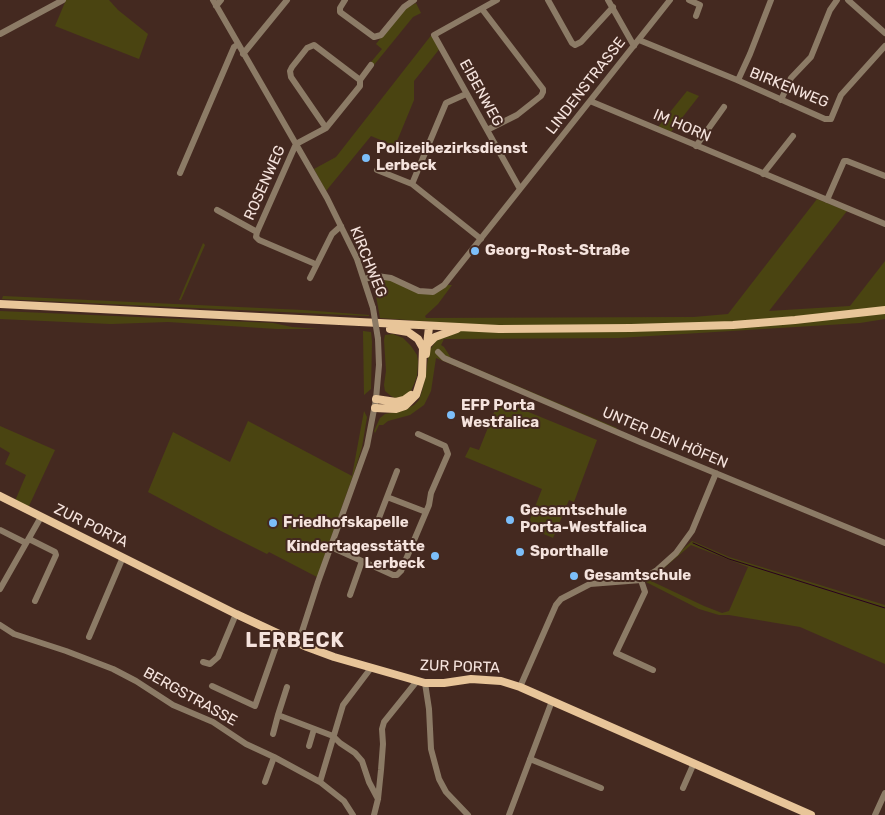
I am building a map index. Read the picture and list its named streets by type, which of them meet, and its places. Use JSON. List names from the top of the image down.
{
  "streets": {
    "main road": ["ZUR PORTA"],
    "street": [
      "LINDENSTRASSE",
      "BIRKENWEG",
      "EIBENWEG",
      "IM HORN",
      "ROSENWEG",
      "KIRCHWEG",
      "UNTER DEN HÖFEN",
      "BERGSTRASSE"
    ]
  },
  "crossings": [
    ["LINDENSTRASSE", "BIRKENWEG"],
    ["LINDENSTRASSE", "EIBENWEG"],
    ["LINDENSTRASSE", "IM HORN"],
    ["LINDENSTRASSE", "KIRCHWEG"],
    ["ROSENWEG", "KIRCHWEG"],
    ["KIRCHWEG", "ZUR PORTA"]
  ],
  "districts": ["LERBECK"],
  "places": [
    "Polizeibezirksdienst Lerbeck",
    "Georg-Rost-Straße",
    "EFP Porta Westfalica",
    "Gesamtschule Porta-Westfalica",
    "Friedhofskapelle",
    "Sporthalle",
    "Kindertagesstätte Lerbeck",
    "Gesamtschule"
  ]
}
